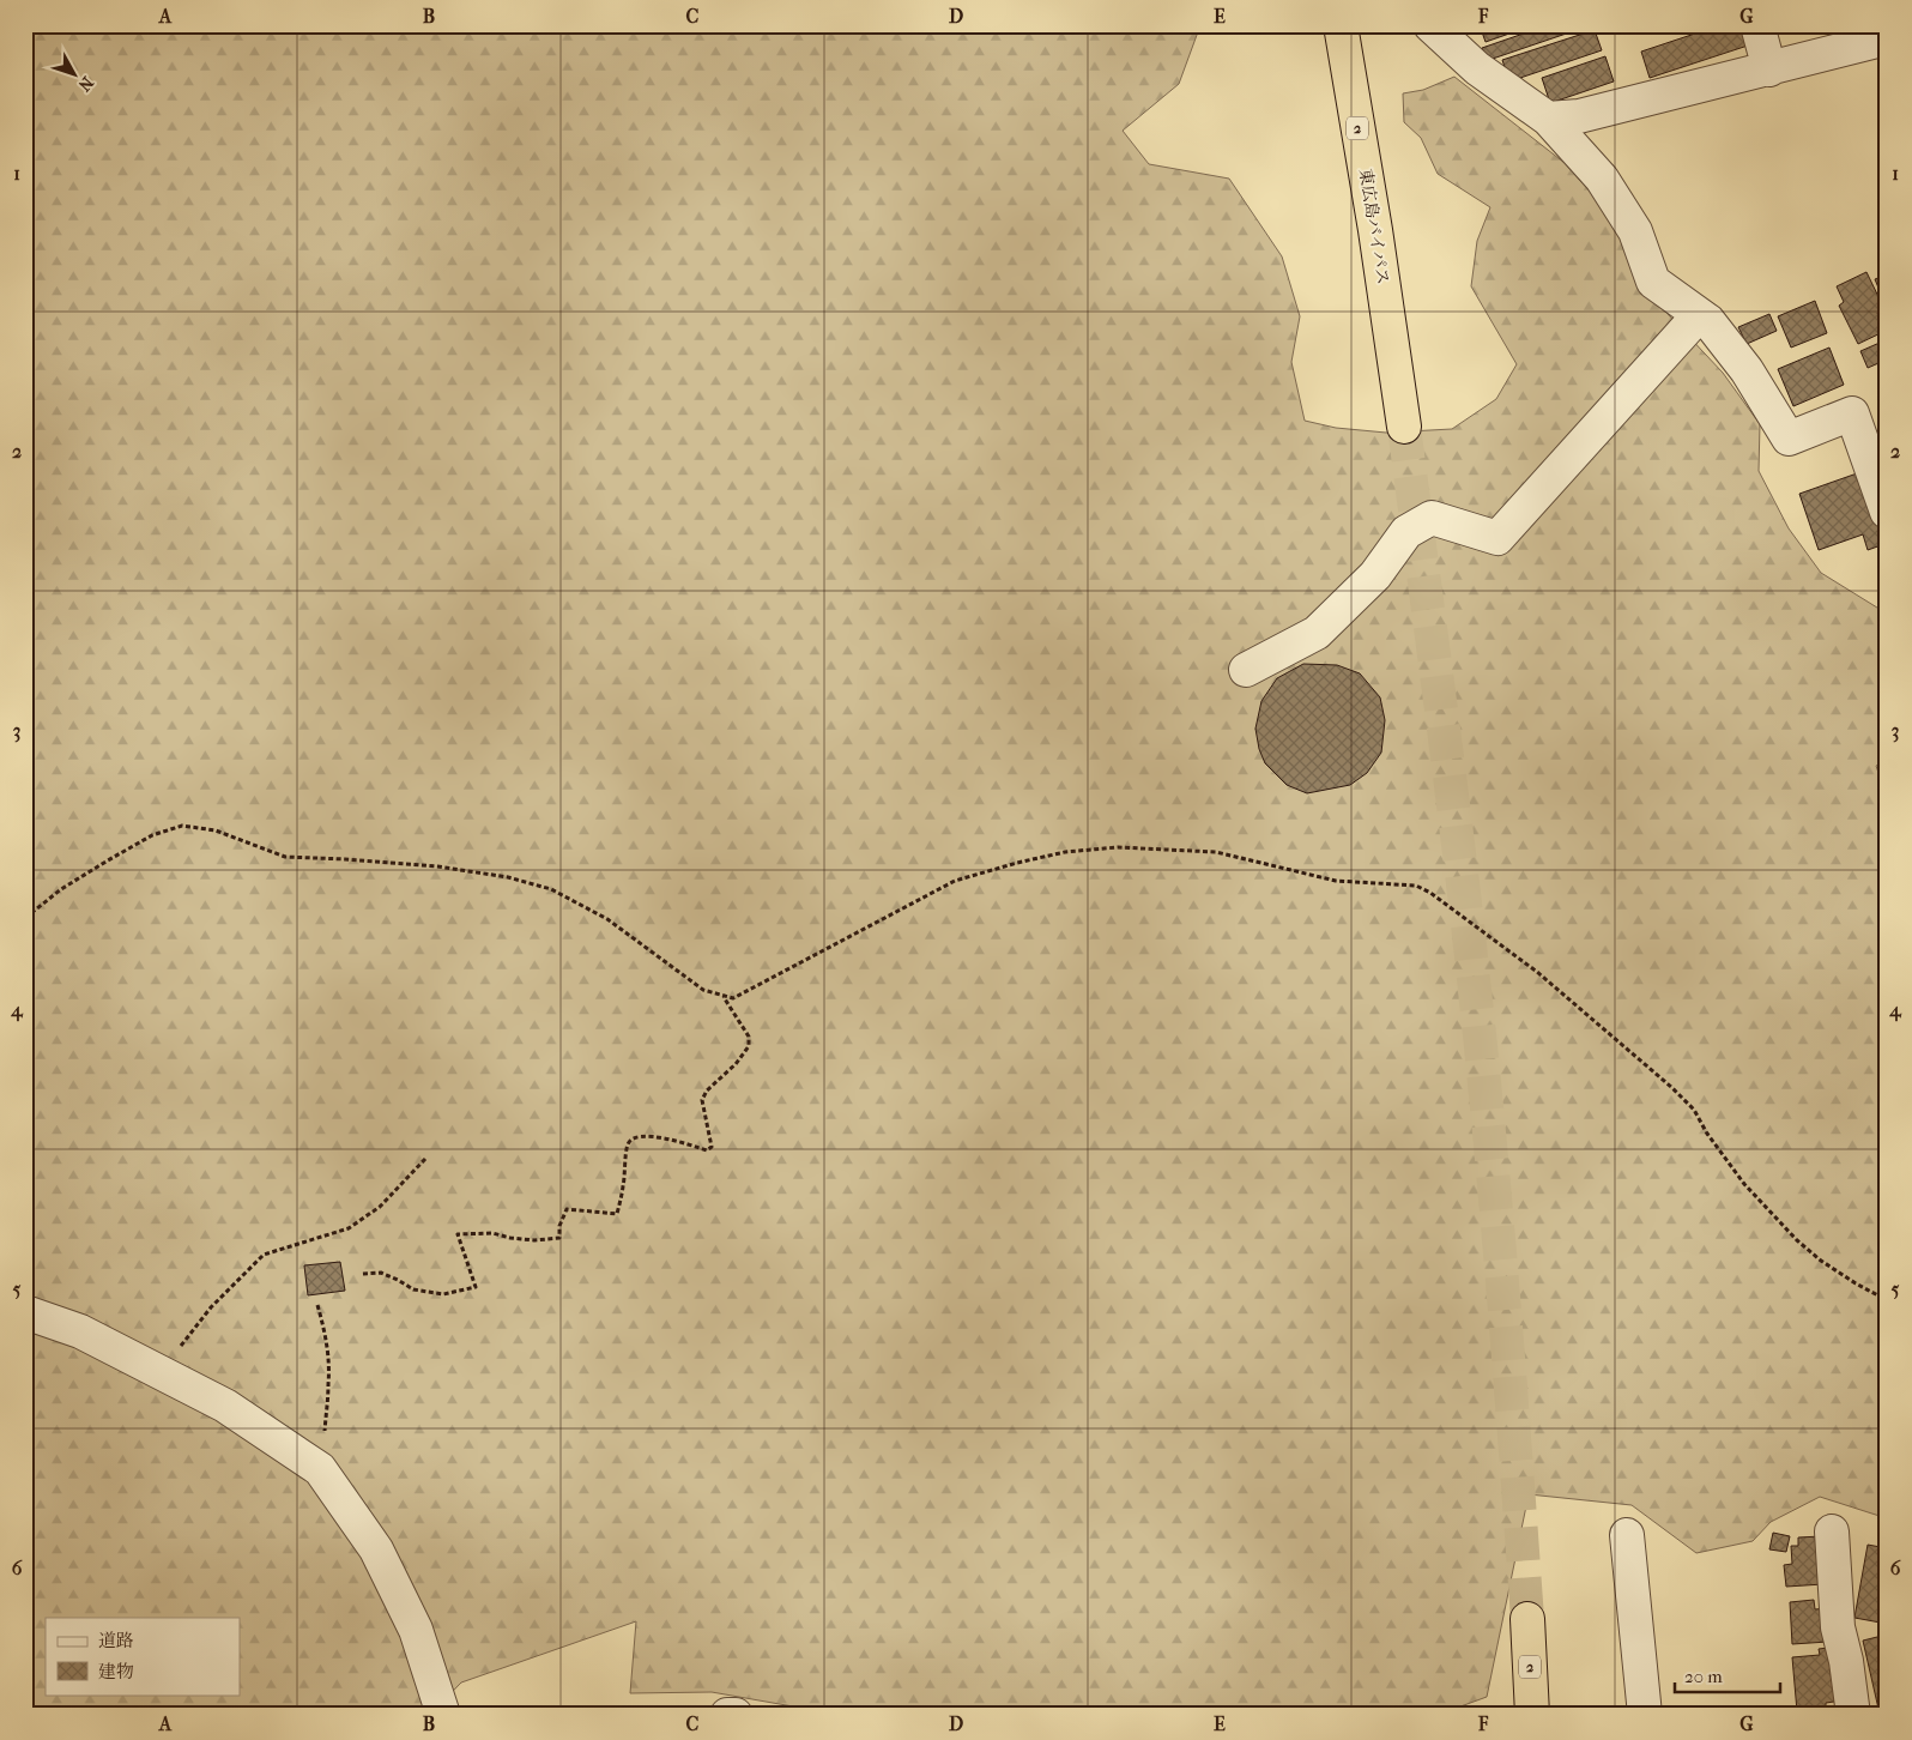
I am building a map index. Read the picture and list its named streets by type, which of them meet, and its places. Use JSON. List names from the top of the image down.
{
  "streets": {
    "highway": ["2", "東広島バイパス"]
  },
  "legend": ["道路", "建物"],
  "scale_bar": "20 m",
  "north": "bottom right",
  "grid": {
    "columns": [
      "A",
      "B",
      "C",
      "D",
      "E",
      "F",
      "G"
    ],
    "rows": [
      "1",
      "2",
      "3",
      "4",
      "5",
      "6"
    ]
  }
}
